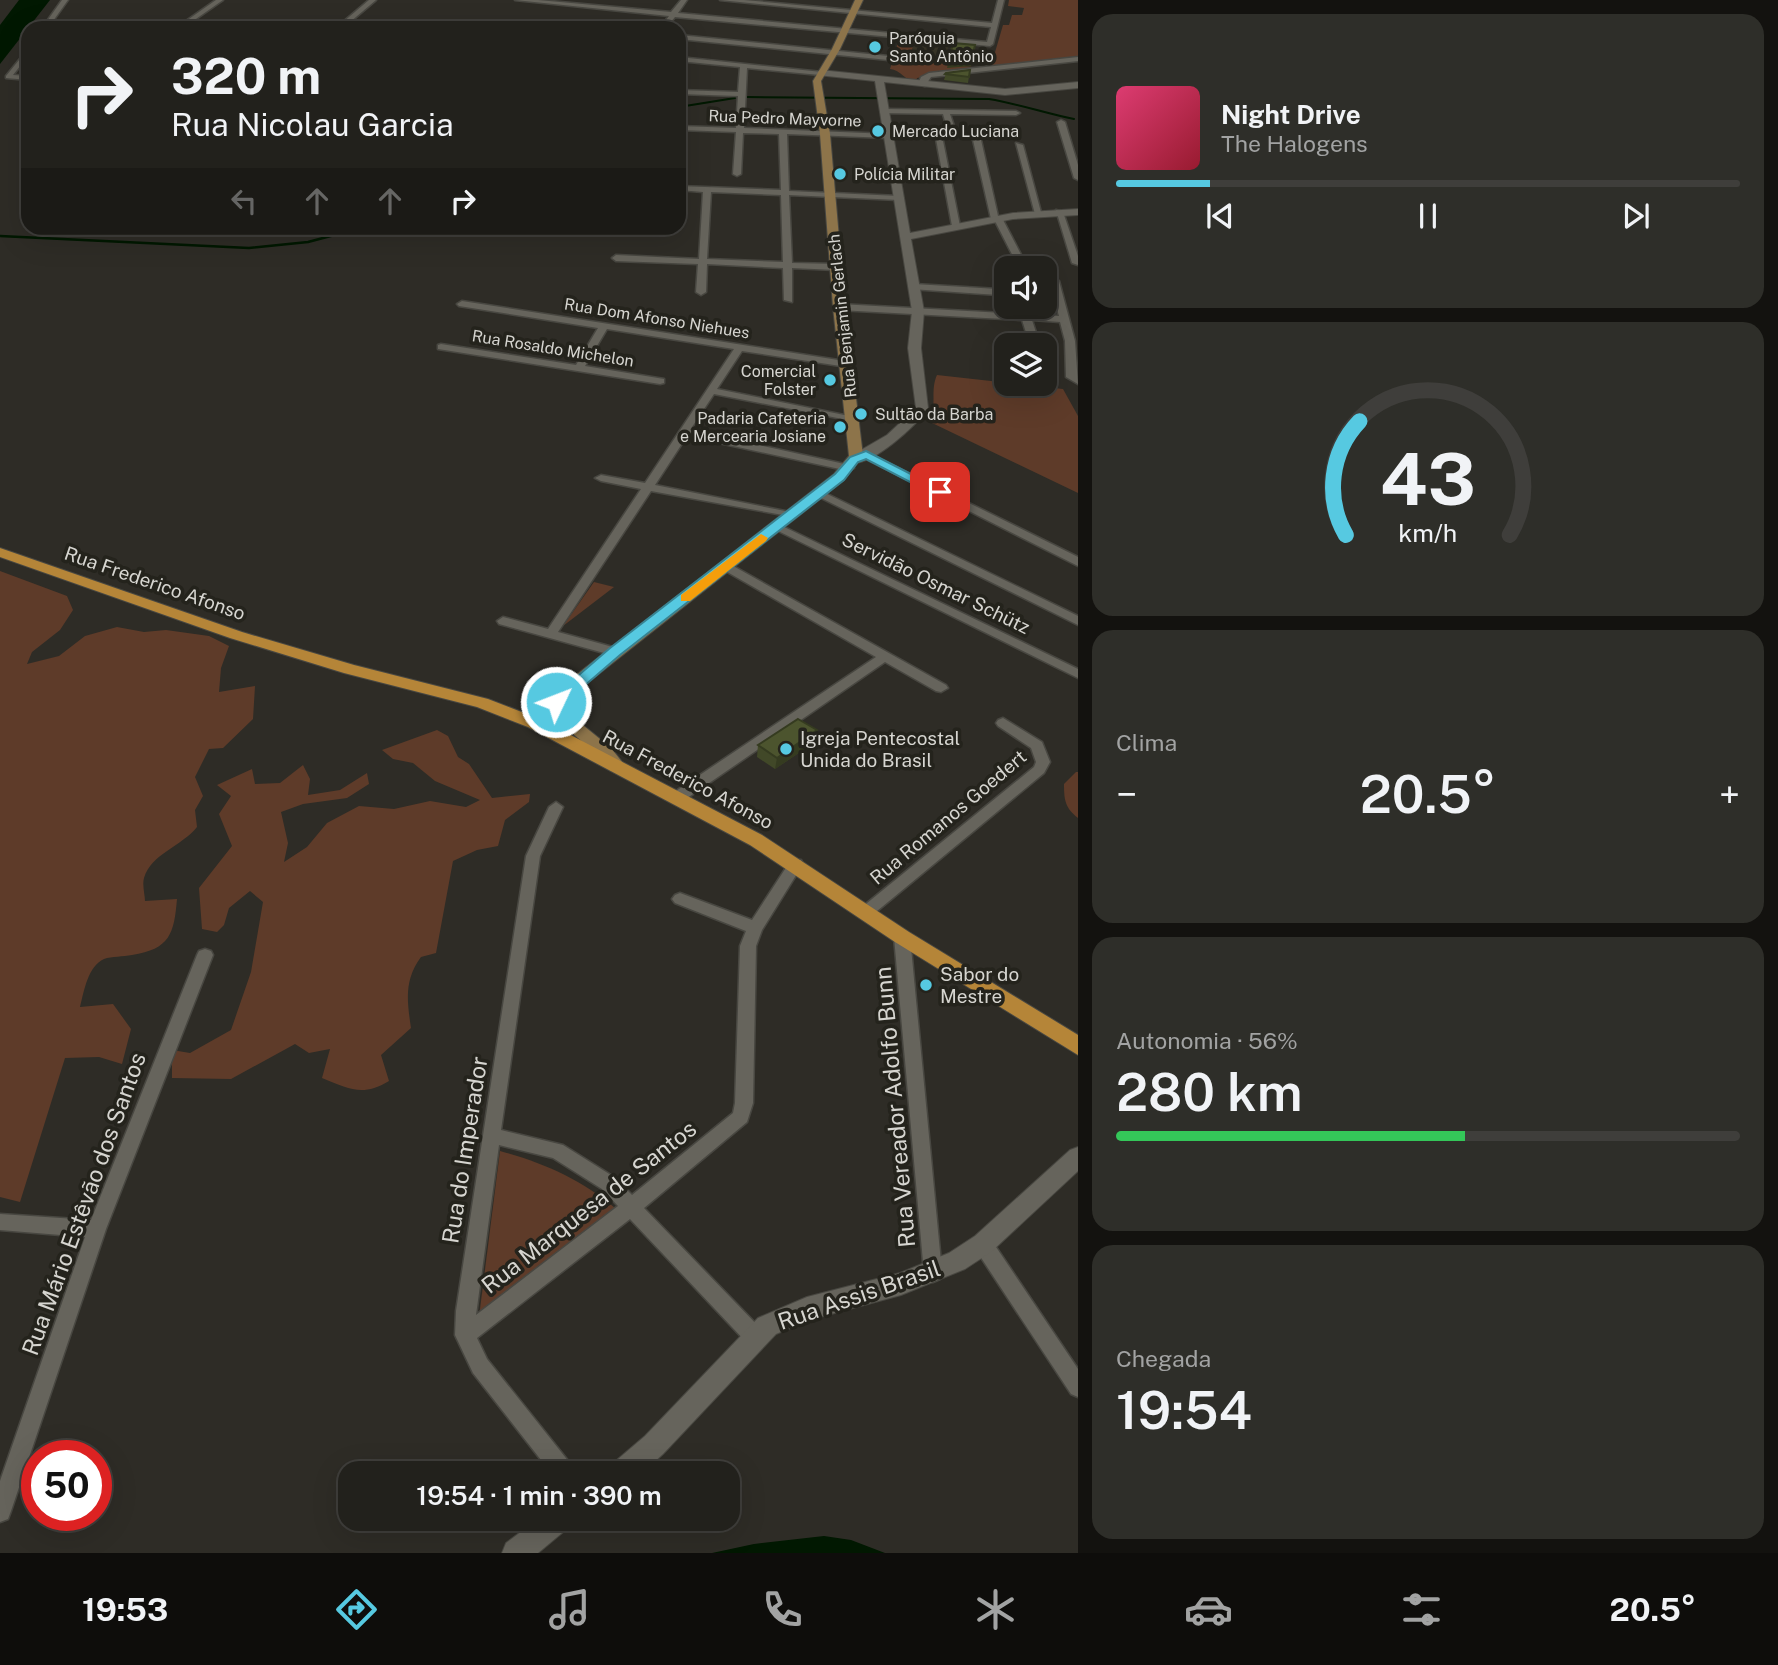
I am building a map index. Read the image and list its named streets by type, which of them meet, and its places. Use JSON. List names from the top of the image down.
{
  "streets": {
    "main road": ["Rua Benjamin Gerlach", "Rua Frederico Afonso"],
    "street": [
      "Rua Pedro Mayvorne",
      "Rua Dom Afonso Niehues",
      "Rua Rosaldo Michelon",
      "Servidão Osmar Schütz",
      "Rua Romanos Goedert",
      "Rua Vereador Adolfo Bunn",
      "Rua do Imperador",
      "Rua Mário Estêvão dos Santos",
      "Rua Marquesa de Santos",
      "Rua Assis Brasil"
    ]
  },
  "crossings": [
    ["Rua Pedro Mayvorne", "Rua Benjamin Gerlach"],
    ["Rua Benjamin Gerlach", "Rua Dom Afonso Niehues"],
    ["Rua Frederico Afonso", "Rua Romanos Goedert"],
    ["Rua Frederico Afonso", "Rua Vereador Adolfo Bunn"],
    ["Rua Vereador Adolfo Bunn", "Rua Assis Brasil"],
    ["Rua do Imperador", "Rua Marquesa de Santos"]
  ],
  "places": [
    "Paróquia Santo Antônio",
    "Mercado Luciana",
    "Polícia Militar",
    "Comercial Folster",
    "Sultão da Barba",
    "Padaria Cafeteria e Mercearia Josiane",
    "Igreja Pentecostal Unida do Brasil",
    "Sabor do Mestre"
  ],
  "page": {
    "turn": ["320 m", "Rua Nicolau Garcia"],
    "song": ["Night Drive", "The Halogens"],
    "tile": [
      "Clima",
      ["Autonomia · 56%", "280 km"],
      ["Chegada", "19:54"]
    ],
    "heat": ["−", "20.5°", "+"],
    "limit": "50",
    "trip": "19:54 · 1 min · 390 m",
    "tabs": ["19:53", "20.5°"],
    "gauge": ["43", "km/h"]
  }
}
